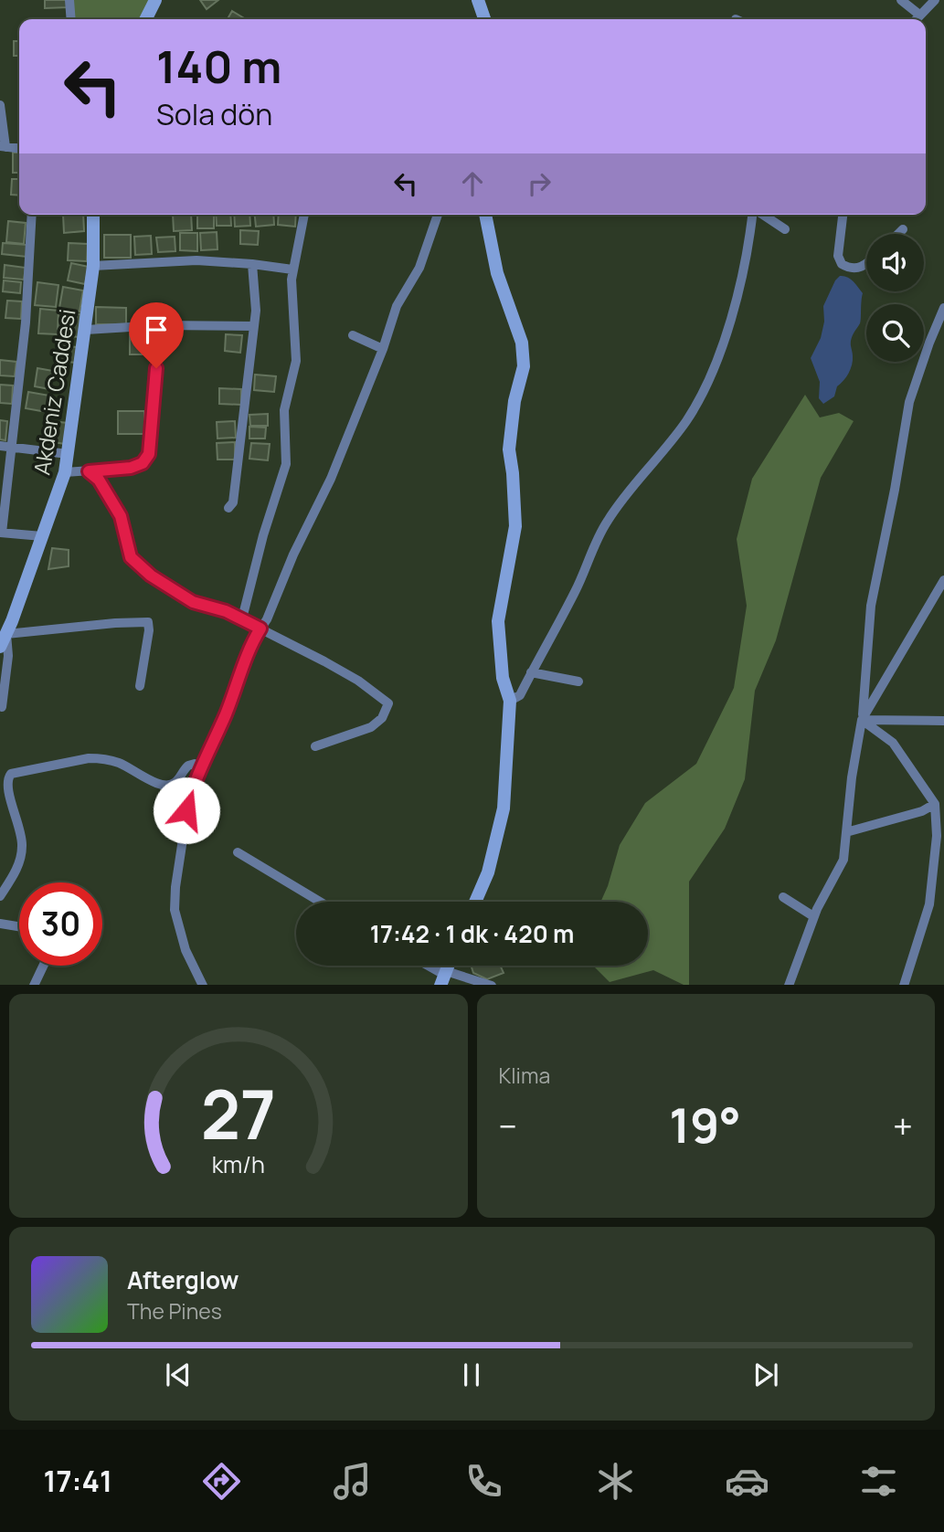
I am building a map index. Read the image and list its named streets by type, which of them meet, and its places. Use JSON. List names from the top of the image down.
{
  "streets": {
    "street": ["Akdeniz Caddesi"]
  },
  "page": {
    "turn": ["140 m", "Sola dön"],
    "limit": "30",
    "trip": "17:42 · 1 dk · 420 m",
    "tile": "Klima",
    "heat": ["−", "19°", "+"],
    "song": ["Afterglow", "The Pines"],
    "tabs": "17:41",
    "gauge": ["27", "km/h"]
  }
}
